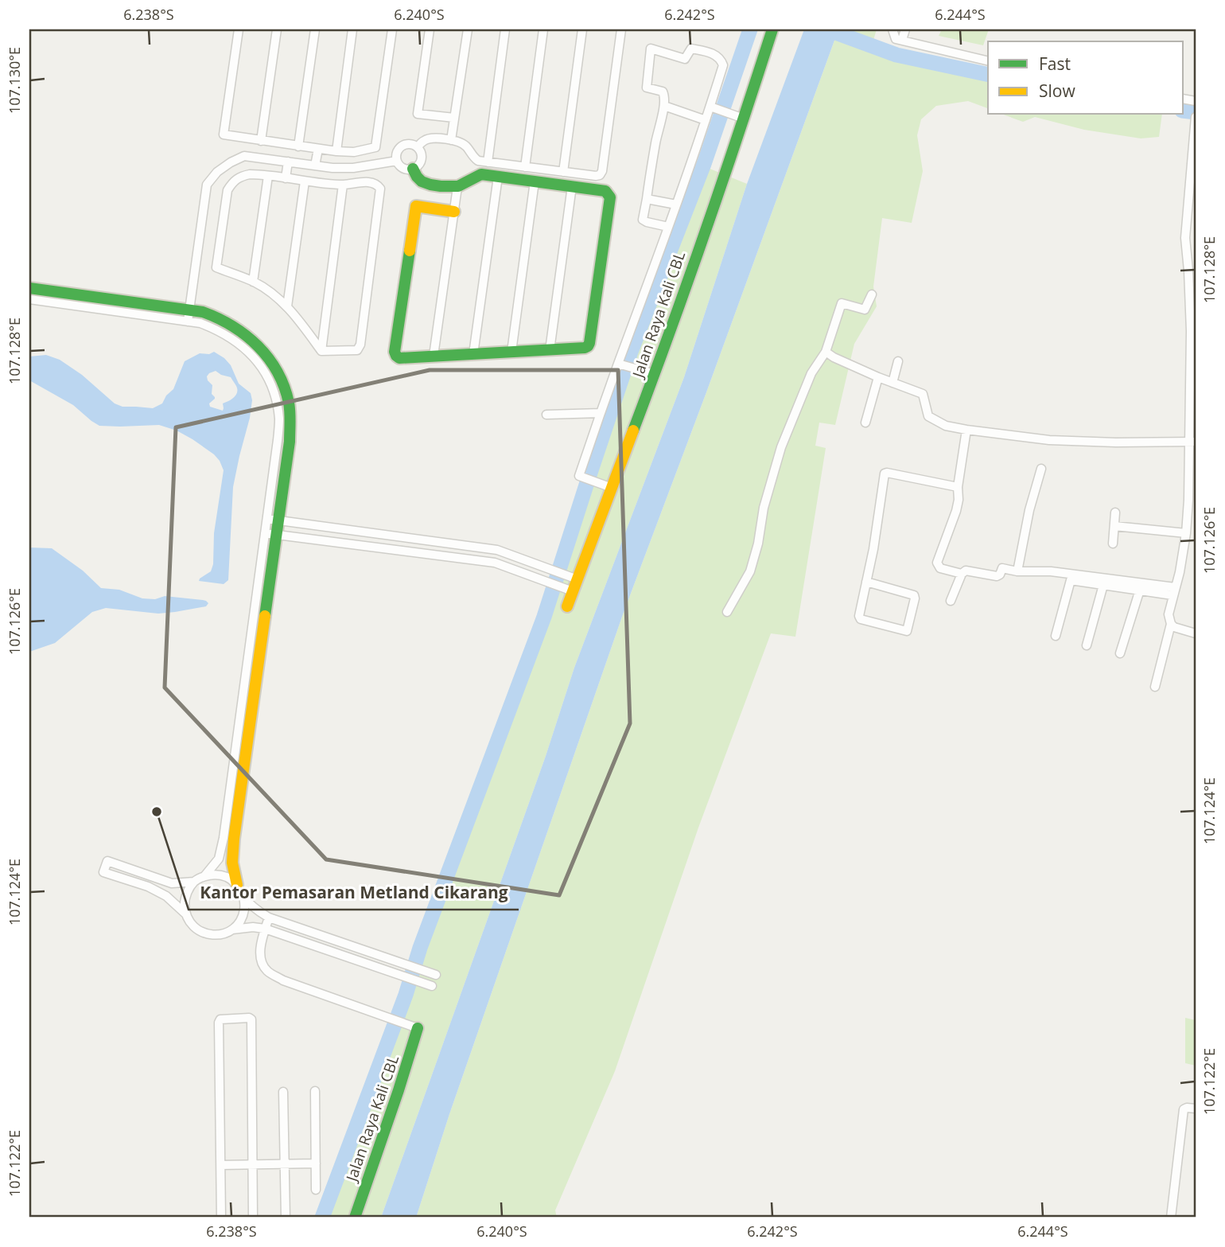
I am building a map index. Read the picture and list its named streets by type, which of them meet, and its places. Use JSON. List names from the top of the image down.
{
  "streets": {
    "street": ["Jalan Raya Kali CBL"]
  },
  "places": ["Kantor Pemasaran Metland Cikarang"],
  "legend": ["Fast", "Slow"],
  "coordinates": [
    "6.238°S",
    "6.240°S",
    "6.242°S",
    "6.244°S",
    "107.130°E",
    "107.128°E",
    "107.126°E",
    "107.124°E",
    "107.122°E"
  ]
}
